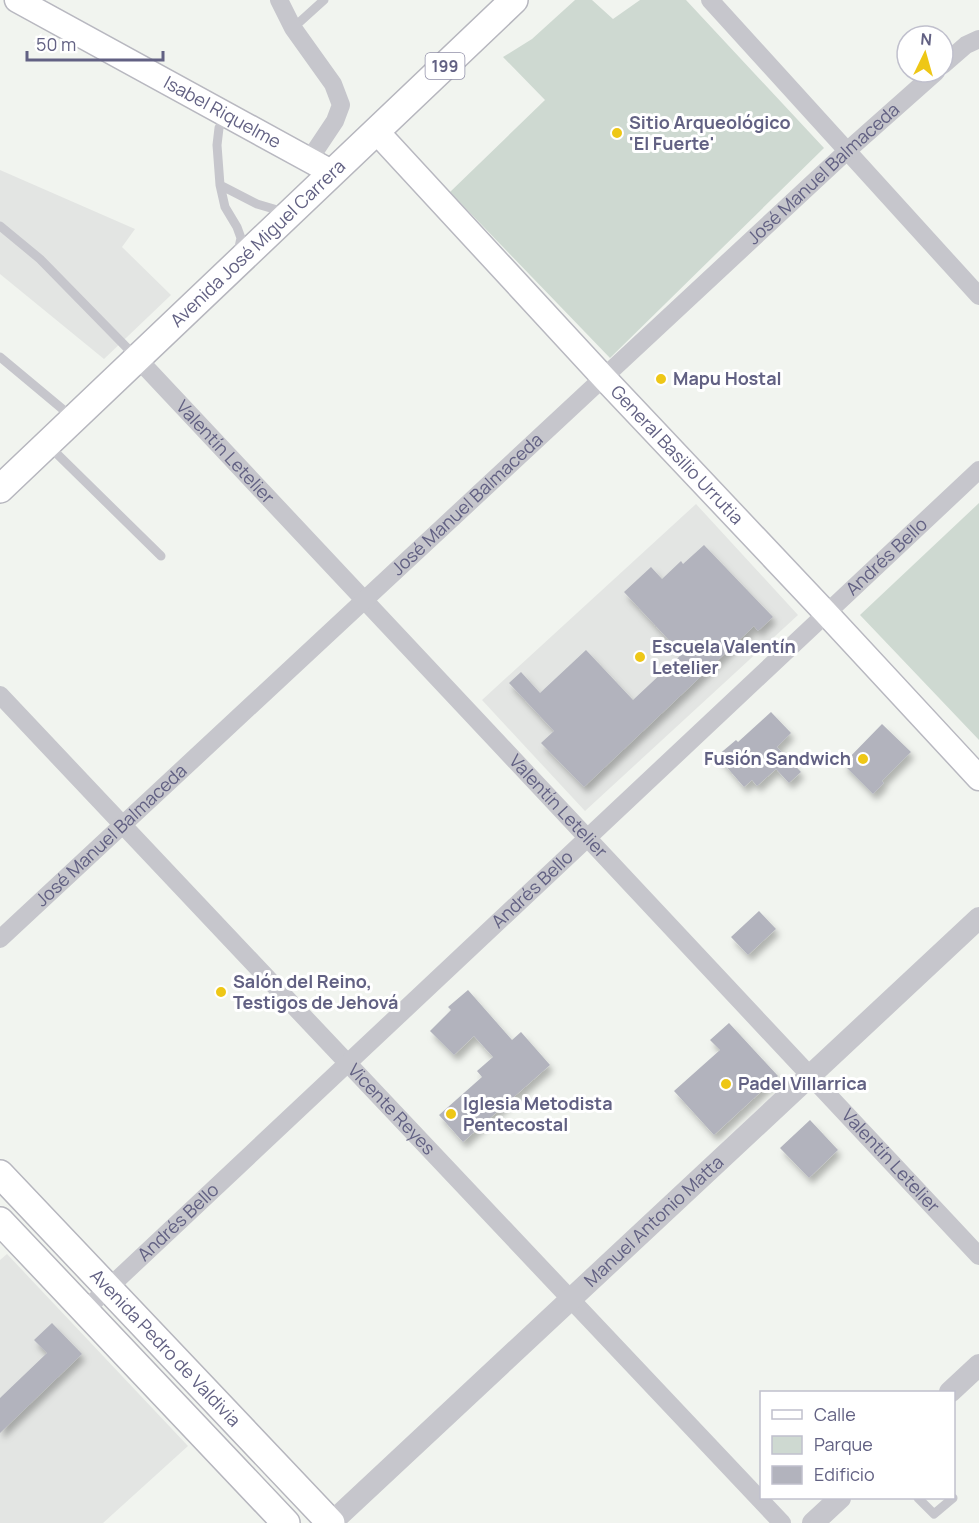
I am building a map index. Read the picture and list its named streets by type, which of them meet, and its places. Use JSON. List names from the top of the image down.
{
  "streets": {
    "main road": [
      "199",
      "Isabel Riquelme",
      "Avenida José Miguel Carrera",
      "General Basilio Urrutia",
      "Avenida Pedro de Valdivia"
    ],
    "street": [
      "José Manuel Balmaceda",
      "Valentín Letelier",
      "Andrés Bello",
      "Vicente Reyes",
      "Manuel Antonio Matta"
    ]
  },
  "crossings": [
    ["Isabel Riquelme", "Avenida José Miguel Carrera"],
    ["José Manuel Balmaceda", "Valentín Letelier"],
    ["José Manuel Balmaceda", "General Basilio Urrutia"],
    ["José Manuel Balmaceda", "Vicente Reyes"],
    ["Avenida José Miguel Carrera", "Valentín Letelier"],
    ["Avenida José Miguel Carrera", "General Basilio Urrutia"],
    ["Valentín Letelier", "Andrés Bello"],
    ["Valentín Letelier", "Manuel Antonio Matta"],
    ["General Basilio Urrutia", "Andrés Bello"],
    ["Andrés Bello", "Vicente Reyes"],
    ["Andrés Bello", "Avenida Pedro de Valdivia"],
    ["Vicente Reyes", "Manuel Antonio Matta"],
    ["Manuel Antonio Matta", "Avenida Pedro de Valdivia"]
  ],
  "places": [
    "Sitio Arqueológico 'El Fuerte'",
    "Mapu Hostal",
    "Escuela Valentín Letelier",
    "Fusión Sandwich",
    "Salón del Reino, Testigos de Jehová",
    "Padel Villarrica",
    "Iglesia Metodista Pentecostal"
  ],
  "legend": ["Calle", "Parque", "Edificio"],
  "scale_bar": "50 m",
  "north": "top"
}
